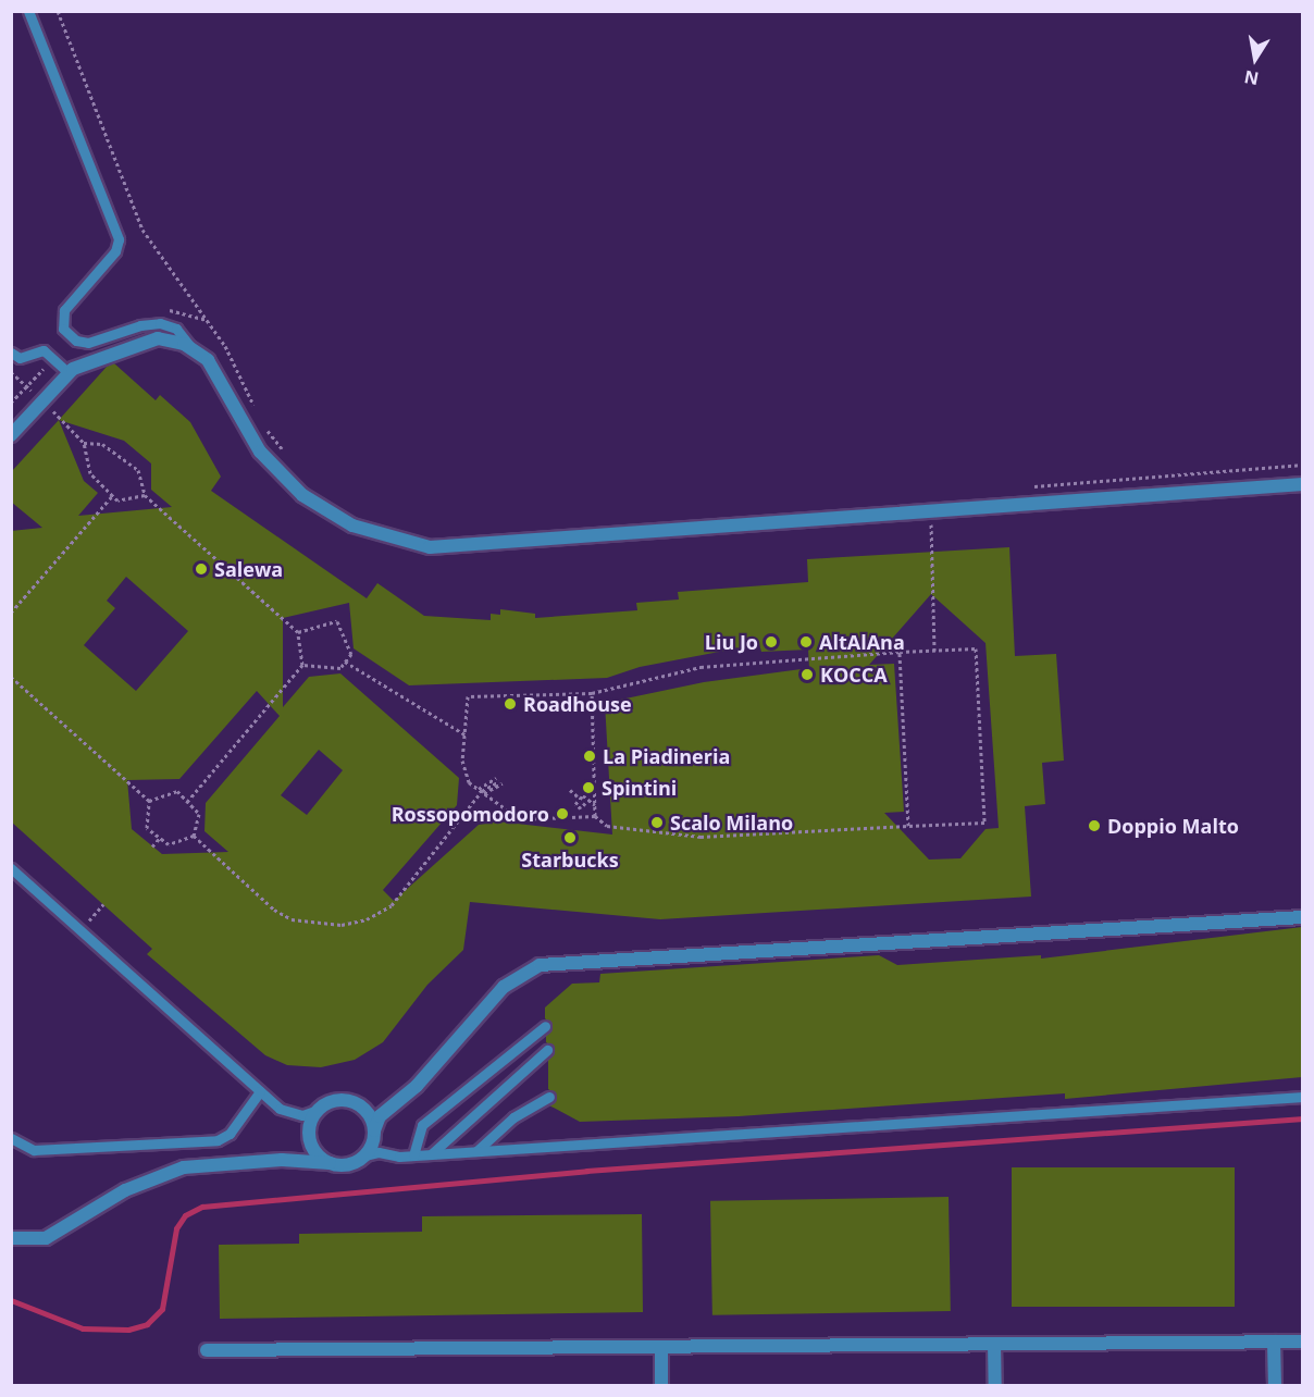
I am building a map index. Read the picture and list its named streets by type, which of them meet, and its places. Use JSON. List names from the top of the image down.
{
  "places": [
    "Salewa",
    "Liu Jo",
    "AltAlAna",
    "KOCCA",
    "Roadhouse",
    "La Piadineria",
    "Spintini",
    "Rossopomodoro",
    "Scalo Milano",
    "Doppio Malto",
    "Starbucks"
  ],
  "north": "bottom"
}
